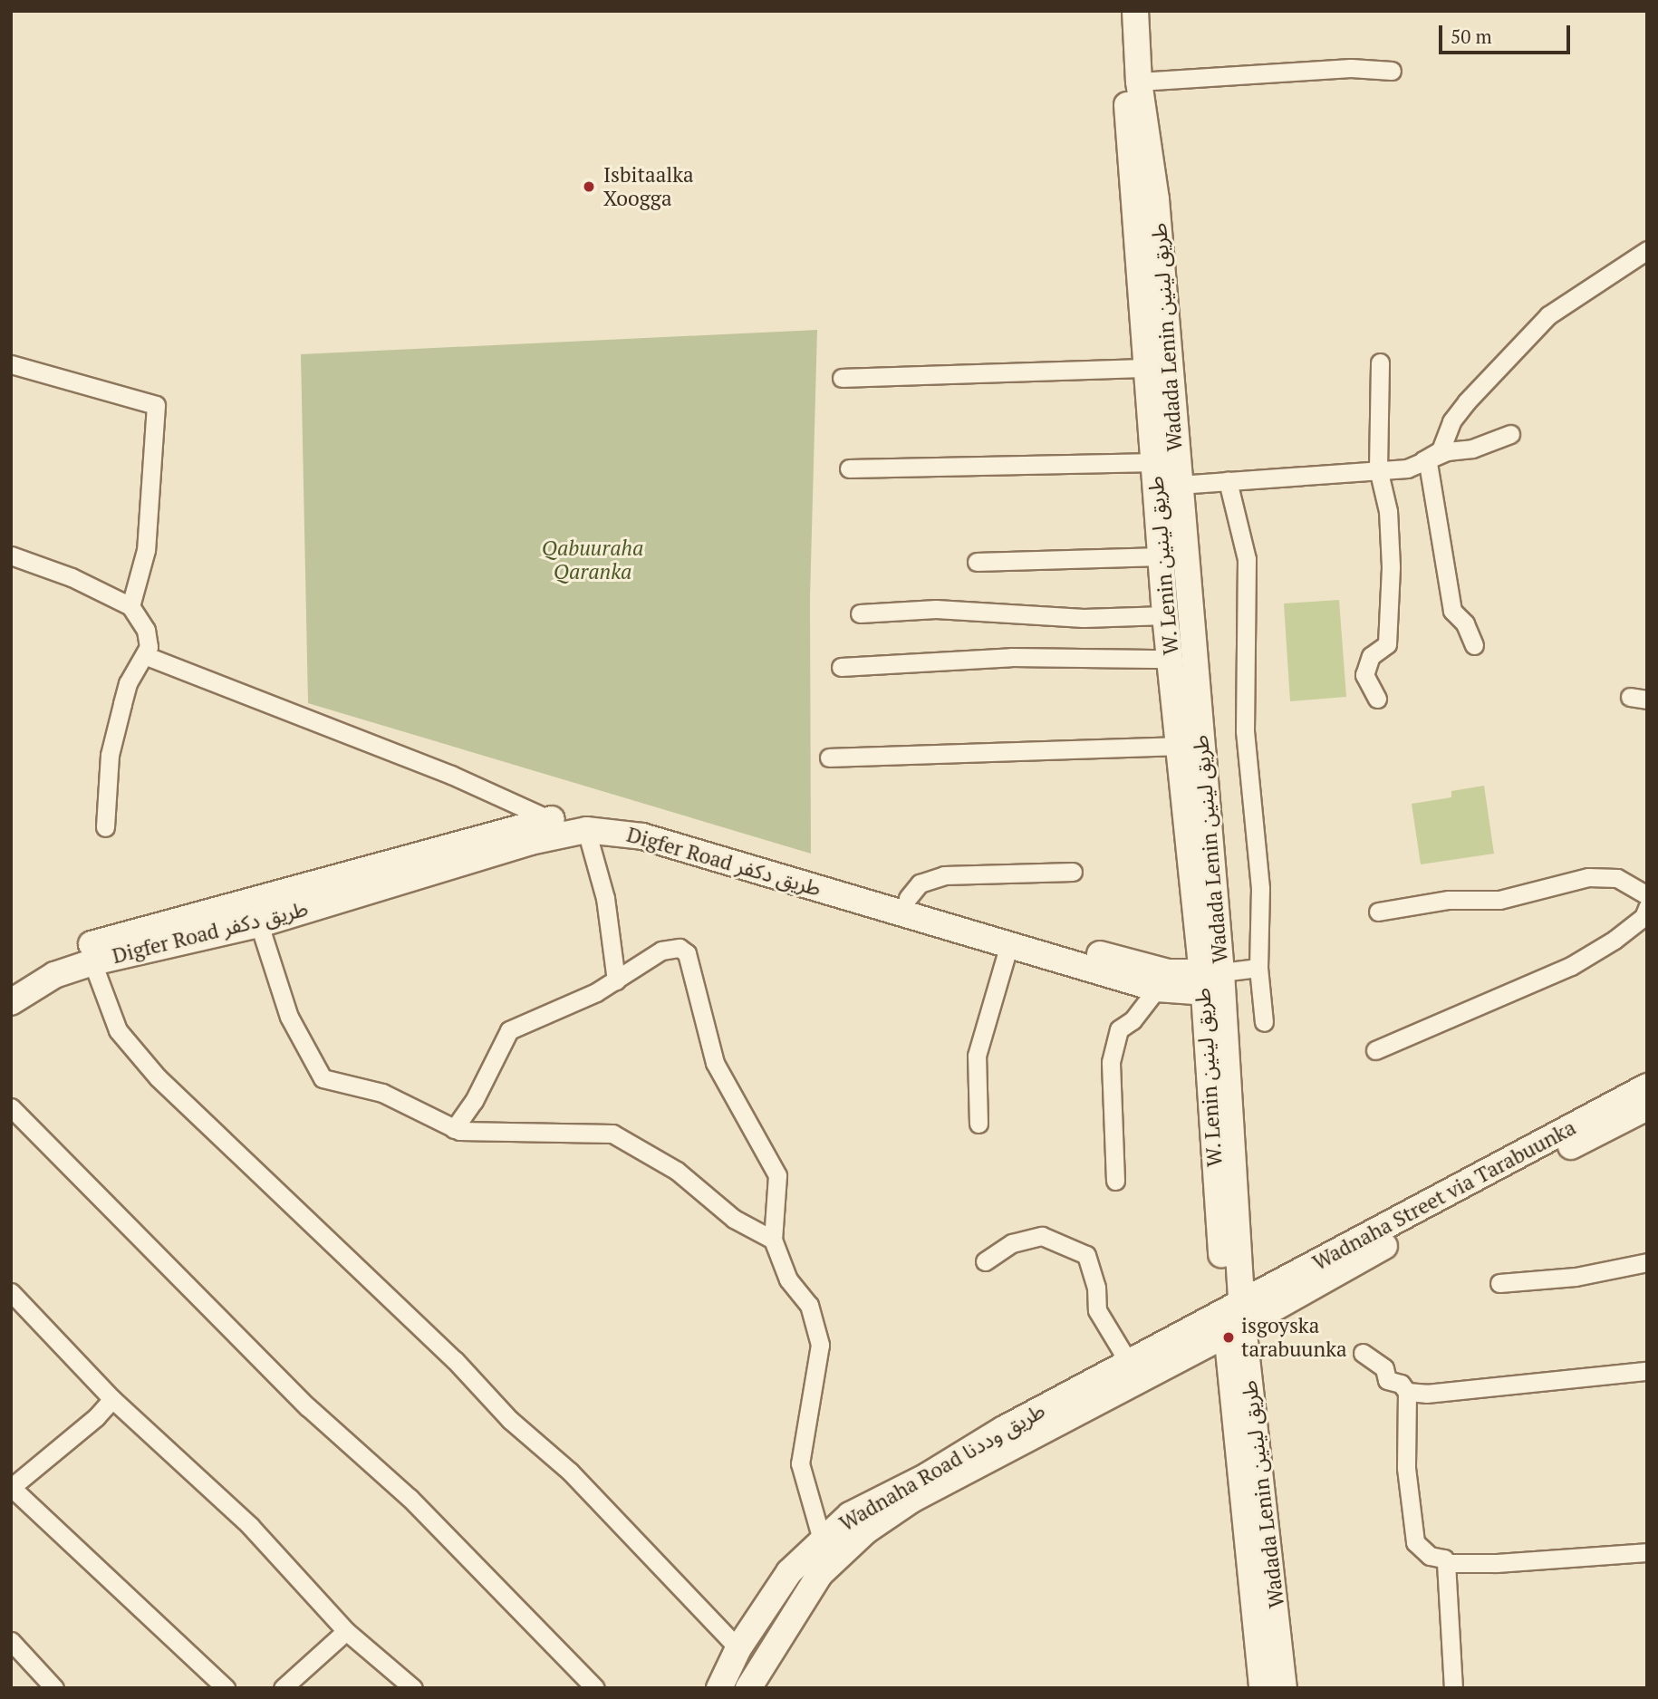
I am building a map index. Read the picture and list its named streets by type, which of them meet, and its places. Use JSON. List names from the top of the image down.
{
  "streets": {
    "main road": [
      "Wadada Lenin طريق لينين",
      "W. Lenin طريق لينين",
      "Digfer Road طريق دكفر",
      "Wadnaha Street via Tarabuunka",
      "Wadnaha Road طريق وددنا"
    ]
  },
  "crossings": [
    ["Wadada Lenin طريق لينين", "W. Lenin طريق لينين"],
    ["Wadada Lenin طريق لينين", "Digfer Road طريق دكفر"],
    ["Wadada Lenin طريق لينين", "Wadnaha Road طريق وددنا"],
    ["W. Lenin طريق لينين", "Digfer Road طريق دكفر"],
    ["W. Lenin طريق لينين", "Wadnaha Road طريق وددنا"]
  ],
  "parks": ["Qabuuraha Qaranka"],
  "places": ["Isbitaalka Xoogga", "isgoyska tarabuunka"],
  "scale_bar": "50 m"
}
